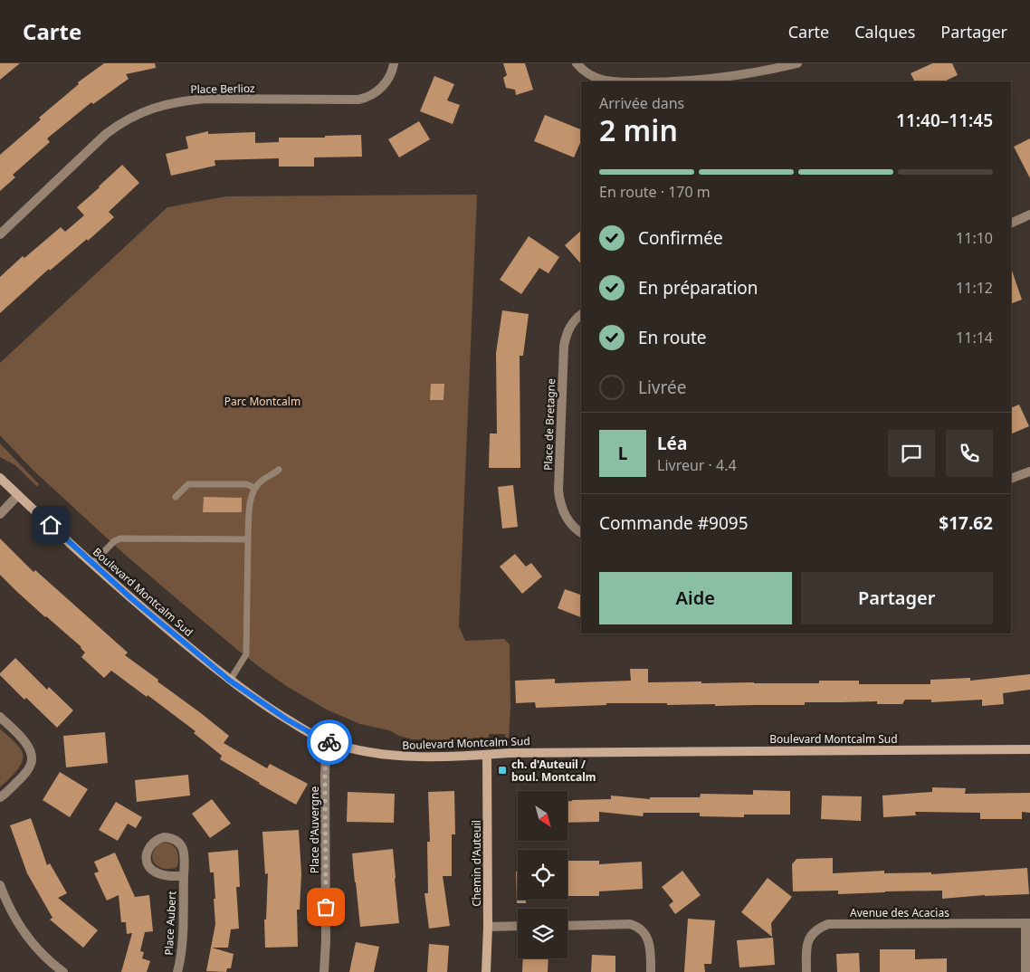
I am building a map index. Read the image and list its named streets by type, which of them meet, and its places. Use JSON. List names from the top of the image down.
{
  "streets": {
    "street": [
      "Place Berlioz",
      "Place de Bretagne",
      "Boulevard Montcalm Sud",
      "Place d'Auvergne",
      "Chemin d'Auteuil",
      "Avenue des Acacias",
      "Place Aubert"
    ]
  },
  "crossings": [
    ["Boulevard Montcalm Sud", "Place d'Auvergne"],
    ["Boulevard Montcalm Sud", "Chemin d'Auteuil"]
  ],
  "parks": ["Parc Montcalm"],
  "places": {
    "transit": ["ch. d'Auteuil / boul. Montcalm"]
  },
  "north": "bottom right",
  "page": {
    "header": "Carte",
    "nav": ["Carte", "Calques", "Partager"],
    "heading": ["2 min", "Arrivée dans", "11:40–11:45"],
    "panel": [
      "Léa",
      "Livreur · 4.4",
      "Commande #9095",
      "$17.62"
    ],
    "bar": "En route · 170 m",
    "list": [
      ["Confirmée", "11:10"],
      ["En préparation", "11:12"],
      ["En route", "11:14"],
      "Livrée"
    ],
    "round": "L",
    "buttons": ["Aide", "Partager"]
  }
}
